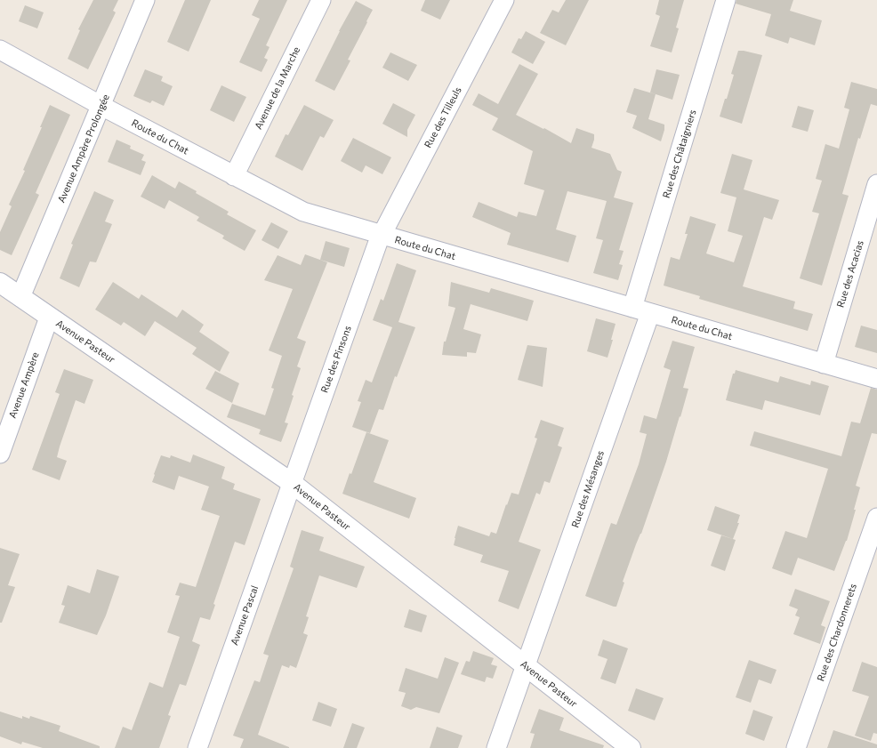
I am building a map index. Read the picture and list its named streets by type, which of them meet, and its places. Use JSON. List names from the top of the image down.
{
  "streets": {
    "street": [
      "Avenue de la Marche",
      "Rue des Tilleuls",
      "Route du Chat",
      "Avenue Ampère Prolongée",
      "Rue des Châtaigniers",
      "Rue des Acacias",
      "Avenue Pasteur",
      "Rue des Pinsons",
      "Avenue Ampère",
      "Rue des Mésanges",
      "Avenue Pascal",
      "Rue des Chardonnerets"
    ]
  },
  "crossings": [
    ["Avenue de la Marche", "Route du Chat"],
    ["Rue des Tilleuls", "Route du Chat"],
    ["Rue des Tilleuls", "Rue des Pinsons"],
    ["Route du Chat", "Avenue Ampère Prolongée"],
    ["Route du Chat", "Rue des Châtaigniers"],
    ["Route du Chat", "Rue des Acacias"],
    ["Route du Chat", "Rue des Pinsons"],
    ["Route du Chat", "Rue des Mésanges"],
    ["Avenue Ampère Prolongée", "Avenue Pasteur"],
    ["Rue des Châtaigniers", "Rue des Mésanges"],
    ["Avenue Pasteur", "Rue des Pinsons"],
    ["Avenue Pasteur", "Avenue Ampère"],
    ["Avenue Pasteur", "Rue des Mésanges"],
    ["Avenue Pasteur", "Avenue Pascal"],
    ["Rue des Pinsons", "Avenue Pascal"]
  ]
}
